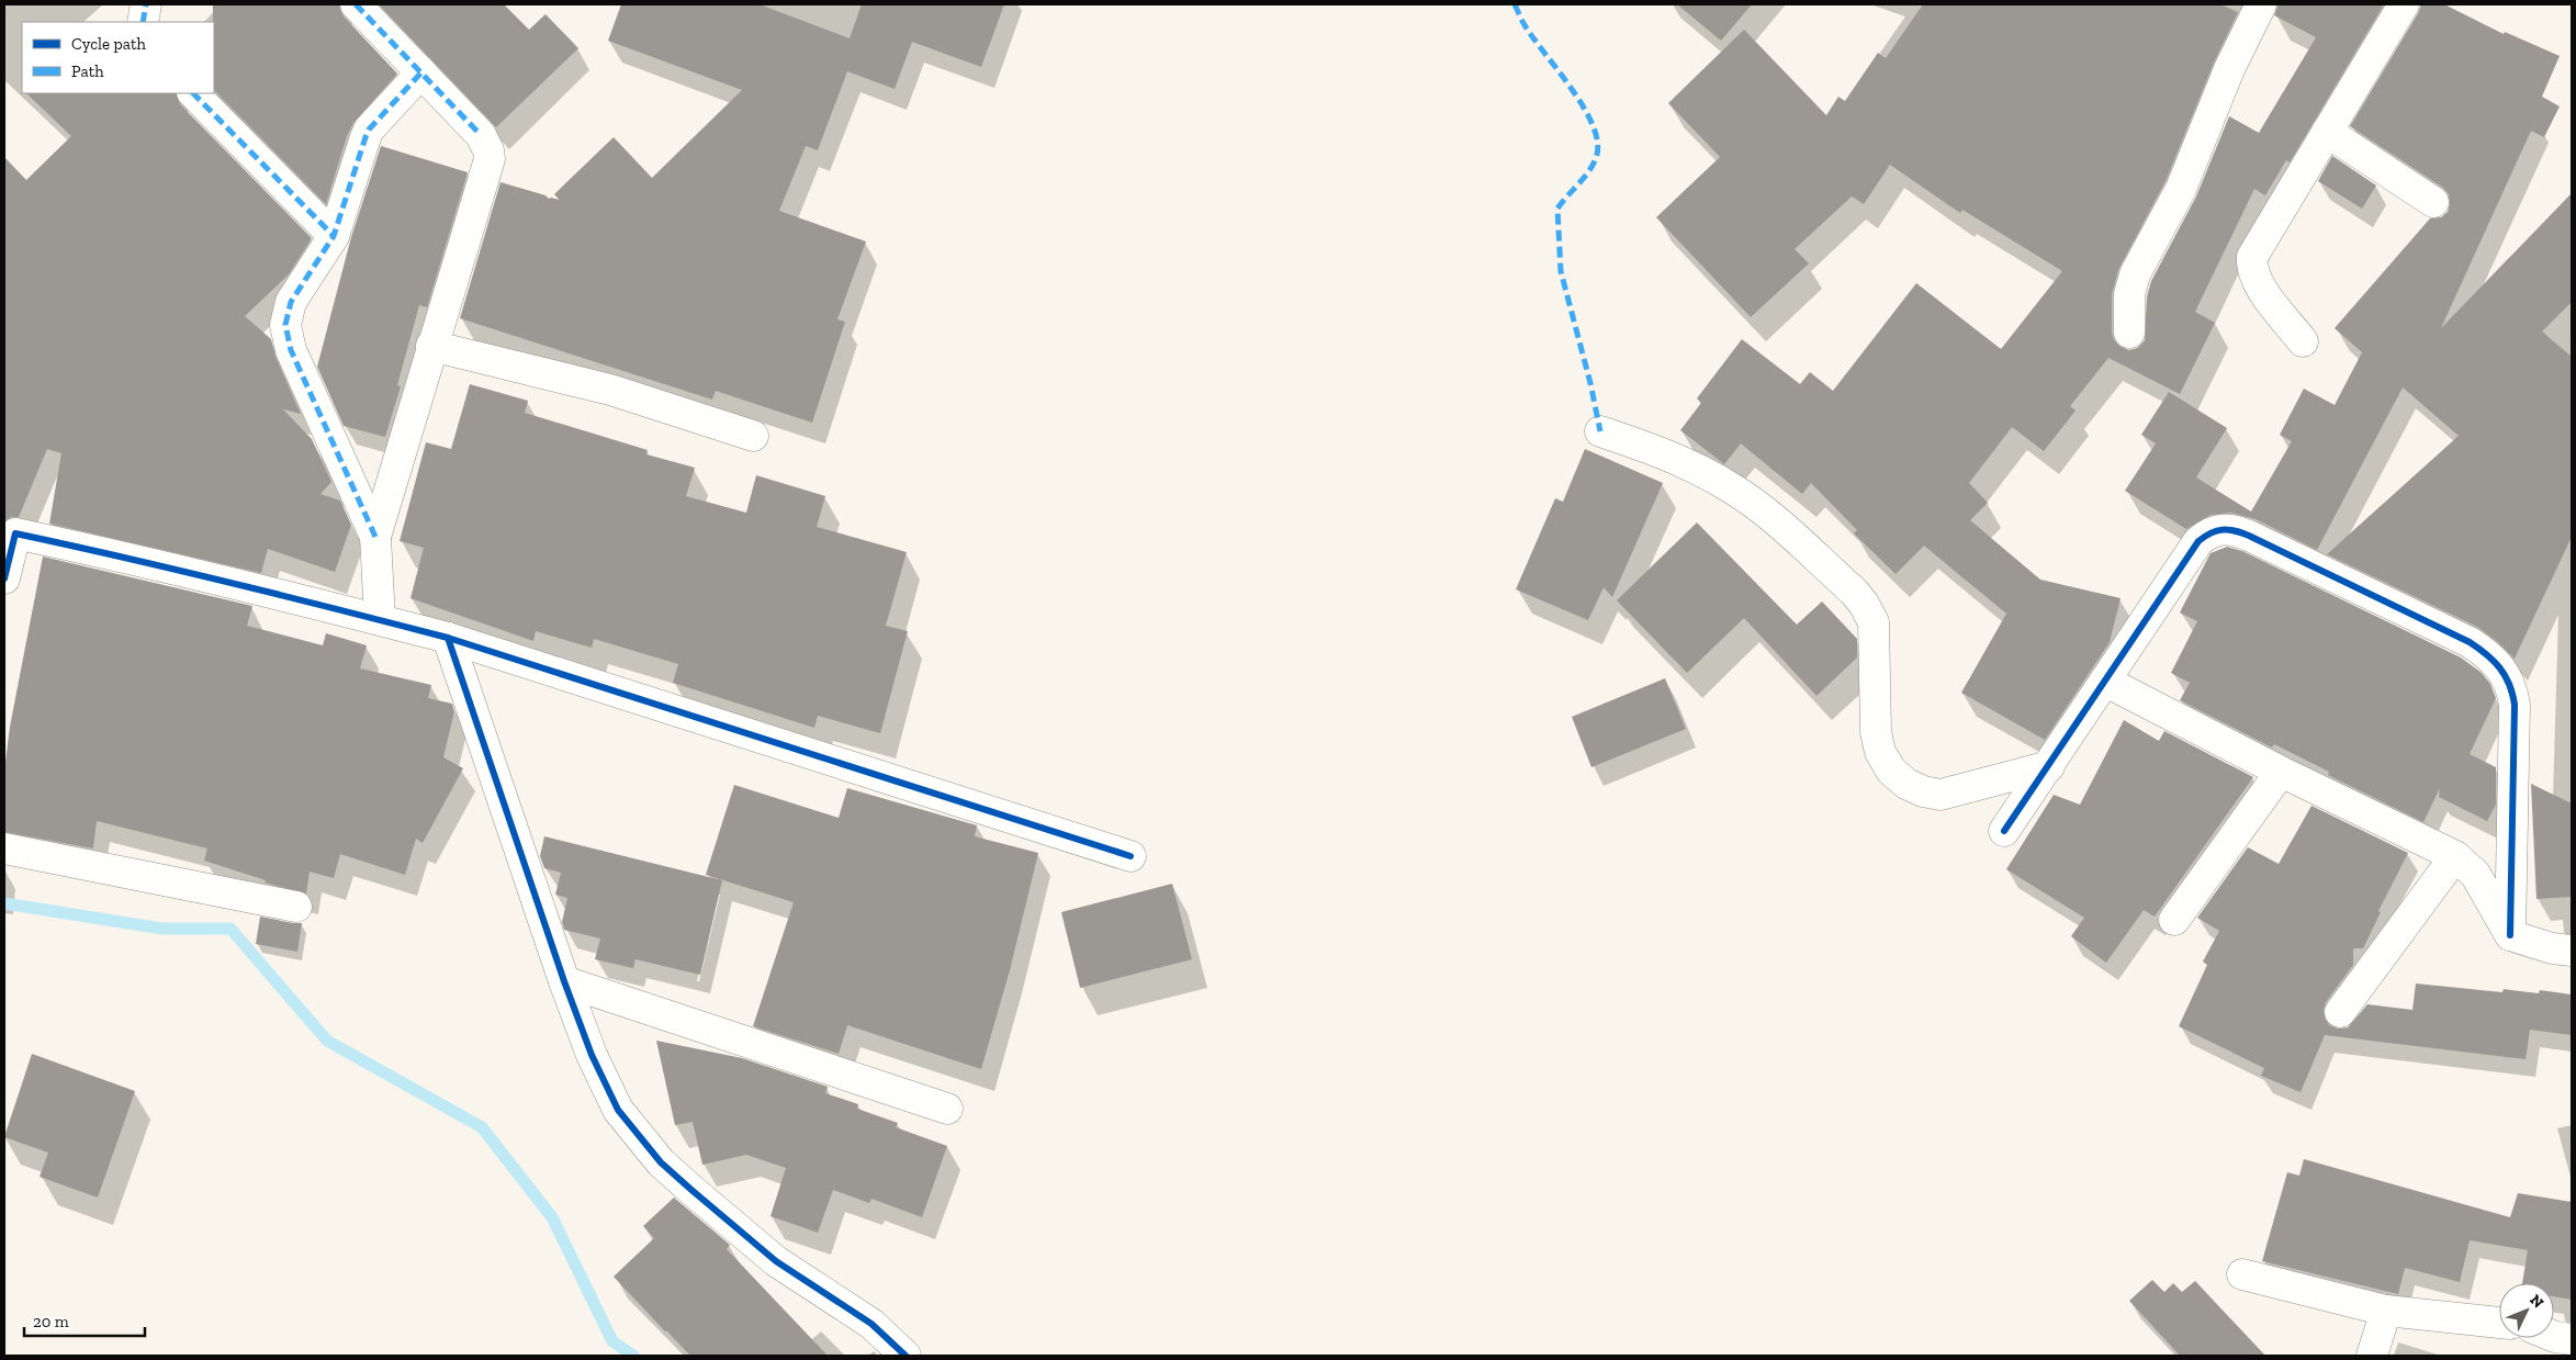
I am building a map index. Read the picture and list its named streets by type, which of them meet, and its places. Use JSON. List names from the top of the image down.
{
  "legend": ["Cycle path", "Path"],
  "scale_bar": "20 m",
  "north": "top right"
}
